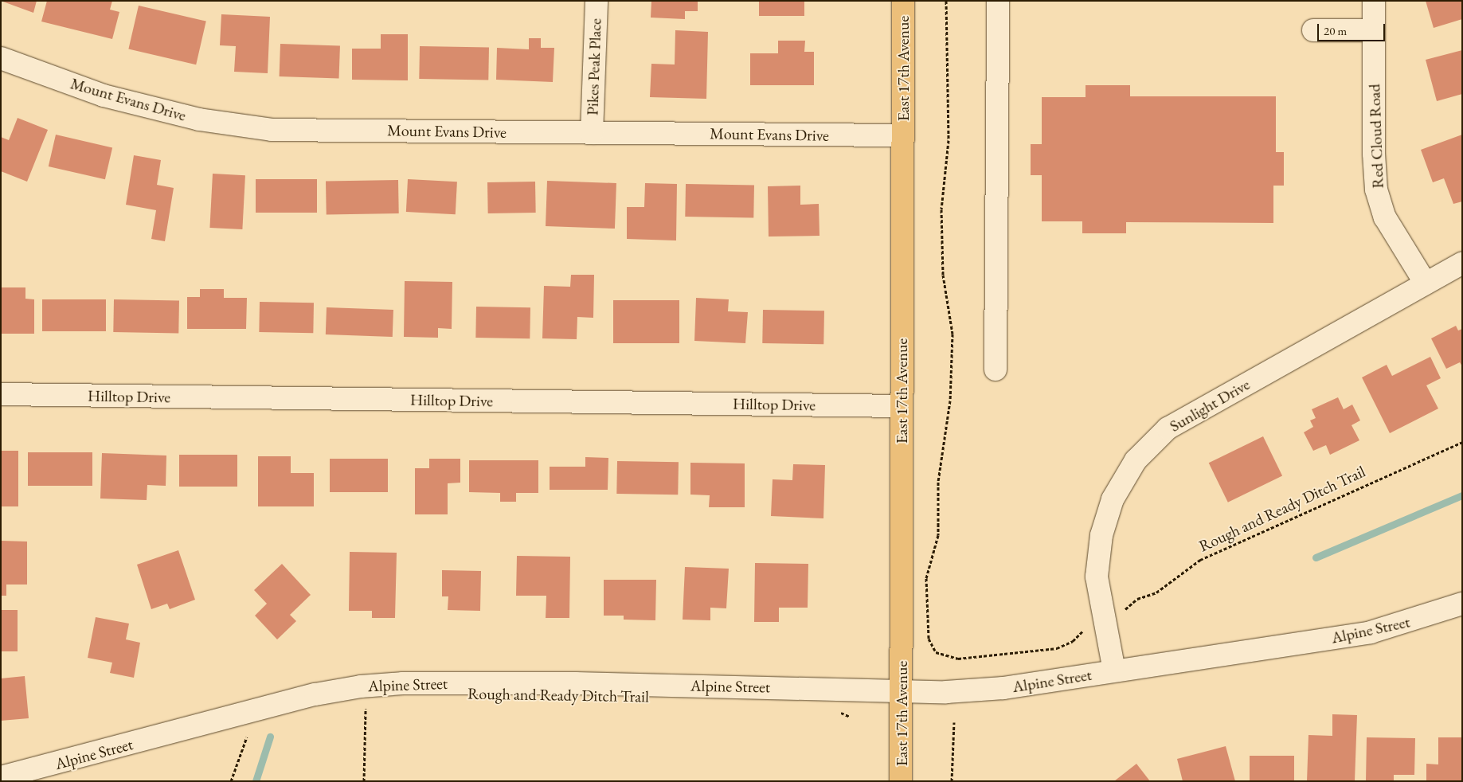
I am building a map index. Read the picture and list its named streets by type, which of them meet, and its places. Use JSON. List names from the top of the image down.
{
  "streets": {
    "main road": ["East 17th Avenue"],
    "street": [
      "Pikes Peak Place",
      "Mount Evans Drive",
      "Red Cloud Road",
      "Hilltop Drive",
      "Sunlight Drive",
      "Alpine Street"
    ],
    "path": ["Rough and Ready Ditch Trail"]
  },
  "crossings": [
    ["Pikes Peak Place", "Mount Evans Drive"],
    ["East 17th Avenue", "Mount Evans Drive"],
    ["East 17th Avenue", "Hilltop Drive"],
    ["East 17th Avenue", "Alpine Street"],
    ["Red Cloud Road", "Sunlight Drive"],
    ["Sunlight Drive", "Alpine Street"]
  ],
  "scale_bar": "20 m"
}
